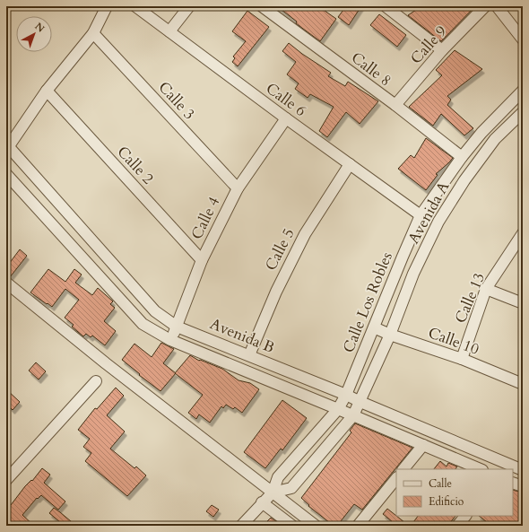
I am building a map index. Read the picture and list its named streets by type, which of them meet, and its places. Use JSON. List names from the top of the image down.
{
  "streets": {
    "street": [
      "Calle 9",
      "Calle 8",
      "Calle 6",
      "Calle 3",
      "Calle 2",
      "Avenida A",
      "Calle 4",
      "Calle 5",
      "Calle 13",
      "Calle Los Robles",
      "Avenida B",
      "Calle 10"
    ]
  },
  "crossings": [
    ["Calle 9", "Calle 8"],
    ["Calle 8", "Calle Los Robles"],
    ["Calle 6", "Calle 4"],
    ["Calle 6", "Calle 5"],
    ["Calle 6", "Calle Los Robles"],
    ["Calle 3", "Calle 4"],
    ["Calle 2", "Calle 4"],
    ["Avenida A", "Calle Los Robles"],
    ["Avenida A", "Avenida B"],
    ["Avenida A", "Calle 10"],
    ["Calle 4", "Avenida B"],
    ["Calle 5", "Avenida B"],
    ["Calle 13", "Calle 10"],
    ["Calle Los Robles", "Avenida B"],
    ["Calle Los Robles", "Calle 10"]
  ],
  "legend": ["Calle", "Edificio"],
  "north": "top right"
}
